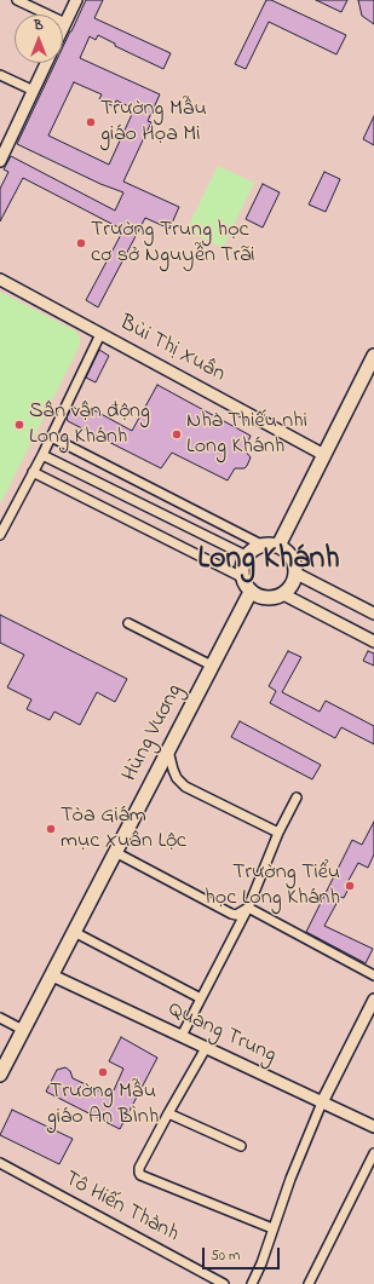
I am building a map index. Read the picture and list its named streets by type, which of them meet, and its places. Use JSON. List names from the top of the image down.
{
  "streets": {
    "main road": ["Hùng Vương"],
    "street": ["Bùi Thị Xuân", "Quang Trung", "Tô Hiến Thành"]
  },
  "crossings": [
    ["Hùng Vương", "Quang Trung"]
  ],
  "districts": ["Long Khánh"],
  "places": [
    "Trường Mẫu giáo Họa Mi",
    "Trường Trung học cơ sở Nguyễn Trãi",
    "Sân vận động Long Khánh",
    "Nhà Thiếu nhi Long Khánh",
    "Tòa Giám mục Xuân Lộc",
    "Trường Tiểu học Long Khánh",
    "Trường Mẫu giáo An BÌnh"
  ],
  "scale_bar": "50 m",
  "north": "top"
}
